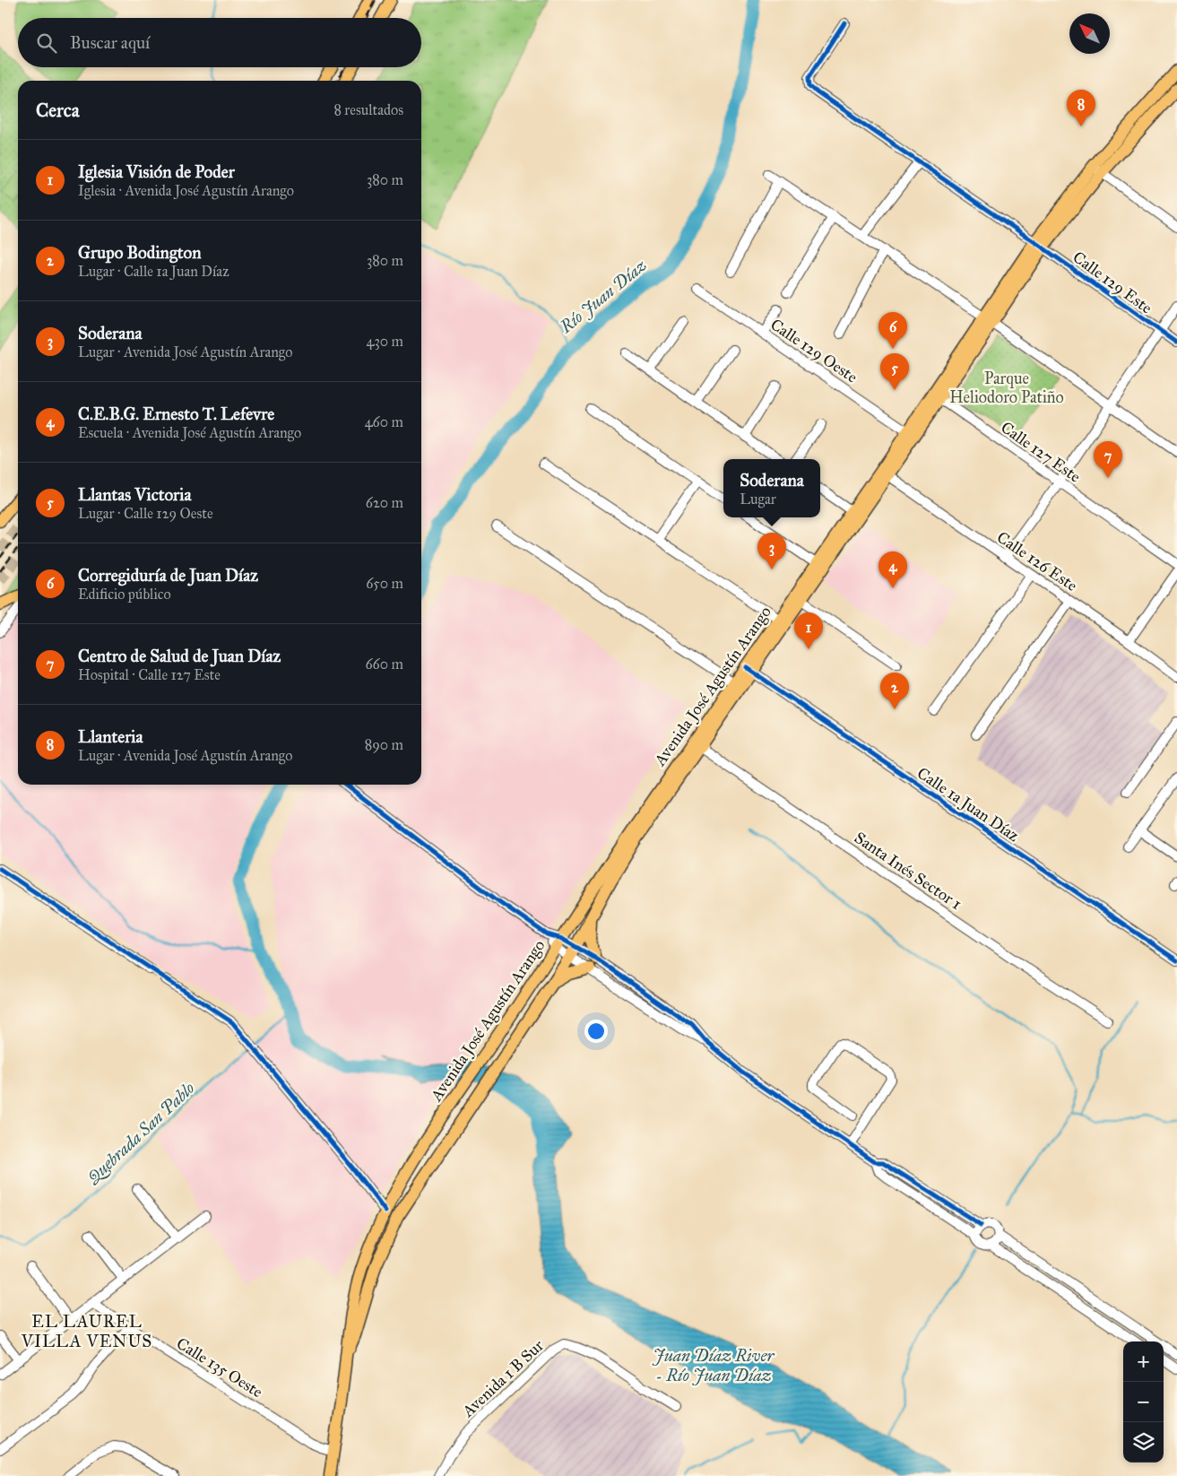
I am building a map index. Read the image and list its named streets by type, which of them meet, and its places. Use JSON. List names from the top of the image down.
{
  "streets": {
    "main road": ["Avenida José Agustín Arango"],
    "street": [
      "Calle 129 Este",
      "Calle 129 Oeste",
      "Calle 127 Este",
      "Calle 126 Este",
      "Calle 1a Juan Díaz",
      "Santa Inés Sector 1",
      "Calle 135 Oeste",
      "Avenida 1 B Sur"
    ]
  },
  "crossings": [
    ["Calle 129 Este", "Avenida José Agustín Arango"],
    ["Calle 129 Oeste", "Avenida José Agustín Arango"],
    ["Calle 127 Este", "Avenida José Agustín Arango"],
    ["Calle 126 Este", "Avenida José Agustín Arango"],
    ["Avenida José Agustín Arango", "Calle 1a Juan Díaz"],
    ["Avenida José Agustín Arango", "Santa Inés Sector 1"],
    ["Avenida José Agustín Arango", "Calle 135 Oeste"]
  ],
  "districts": ["EL LAUREL VILLA VENUS"],
  "water": ["Río Juan Díaz", "Quebrada San Pablo", "Juan Díaz River - Río Juan Díaz"],
  "parks": ["Parque Heliodoro Patiño"],
  "north": "top left",
  "page": {
    "search": "Buscar aquí",
    "heading": ["Cerca", "8 resultados"],
    "pins": [
      "8",
      "6",
      "5",
      "7",
      "3",
      "4",
      "1",
      "2"
    ],
    "list": [
      {
        "mark": "1",
        "name": "Iglesia Visión de Poder",
        "note": "Iglesia · Avenida José Agustín Arango",
        "value": "380 m"
      },
      {
        "mark": "2",
        "name": "Grupo Bodington",
        "note": "Lugar · Calle 1a Juan Díaz",
        "value": "380 m"
      },
      {
        "mark": "3",
        "name": "Soderana",
        "note": "Lugar · Avenida José Agustín Arango",
        "value": "430 m"
      },
      {
        "mark": "4",
        "name": "C.E.B.G. Ernesto T. Lefevre",
        "note": "Escuela · Avenida José Agustín Arango",
        "value": "460 m"
      },
      {
        "mark": "5",
        "name": "Llantas Victoria",
        "note": "Lugar · Calle 129 Oeste",
        "value": "620 m"
      },
      {
        "mark": "6",
        "name": "Corregiduría de Juan Díaz",
        "note": "Edificio público",
        "value": "650 m"
      },
      {
        "mark": "7",
        "name": "Centro de Salud de Juan Díaz",
        "note": "Hospital · Calle 127 Este",
        "value": "660 m"
      },
      {
        "mark": "8",
        "name": "Llanteria",
        "note": "Lugar · Avenida José Agustín Arango",
        "value": "890 m"
      }
    ],
    "popup": ["Soderana", "Lugar"],
    "map_buttons": ["+", "−"]
  }
}
